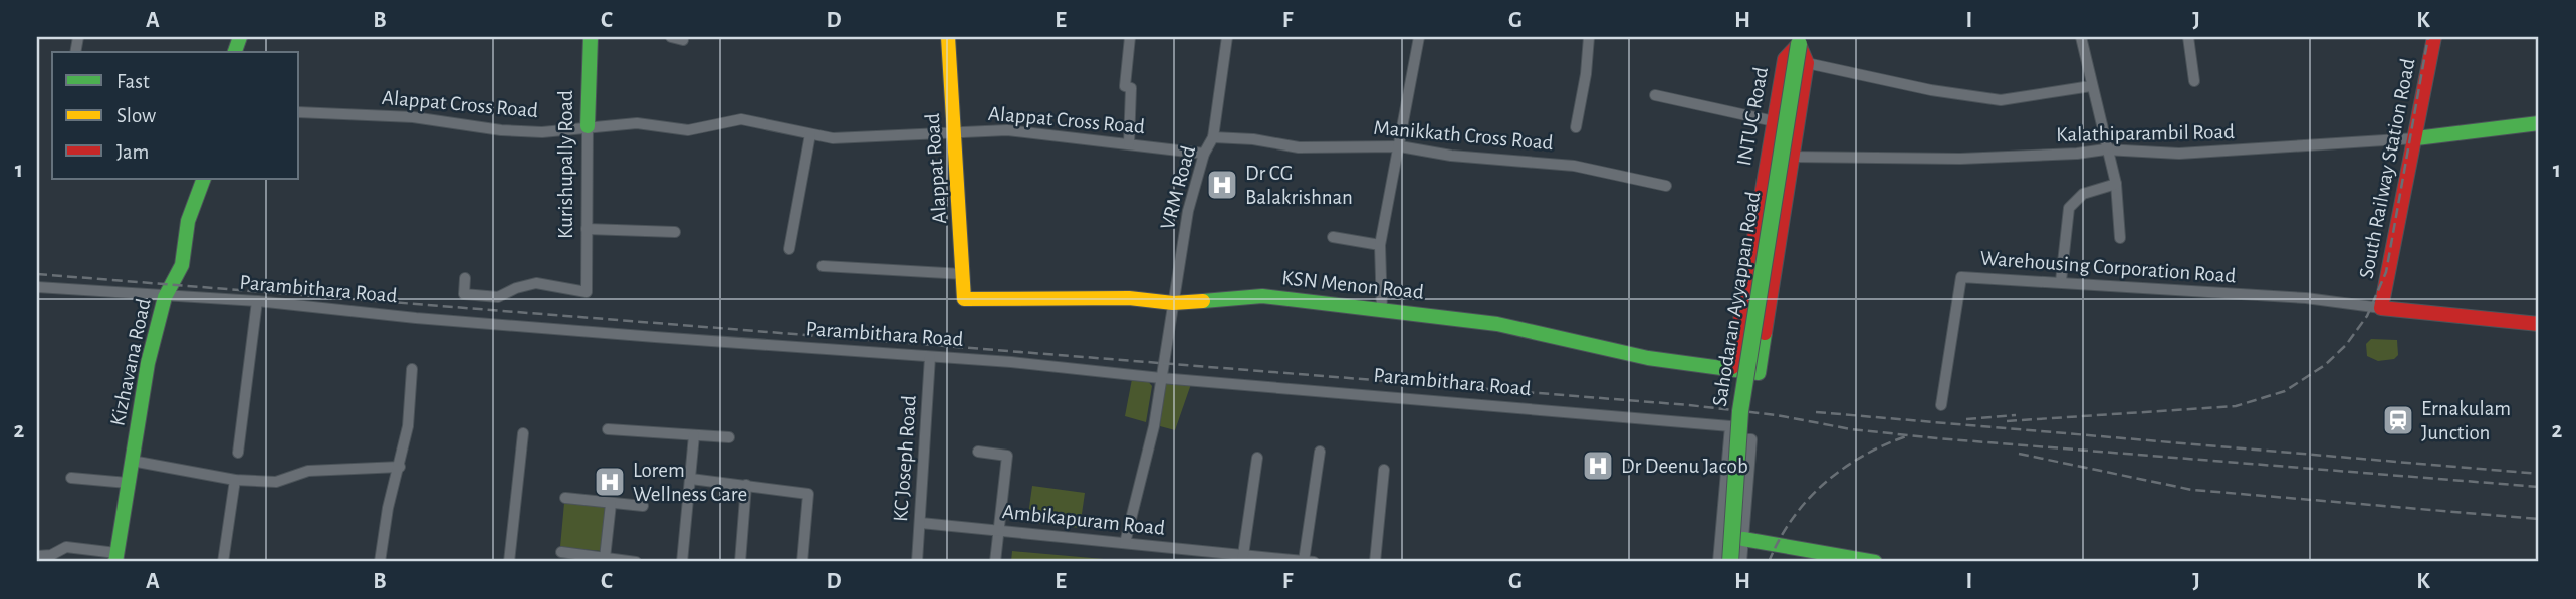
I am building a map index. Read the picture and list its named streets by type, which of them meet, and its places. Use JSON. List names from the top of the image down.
{
  "streets": {
    "street": [
      "Alappat Cross Road",
      "INTUC Road",
      "Kalathiparambil Road",
      "Manikkath Cross Road",
      "Kurishupally Road",
      "Alappat Road",
      "South Railway Station Road",
      "VRM Road",
      "Warehousing Corporation Road",
      "KSN Menon Road",
      "Parambithara Road",
      "Sahodaran Ayyappan Road",
      "Kizhavana Road",
      "KC Joseph Road",
      "Ambikapuram Road"
    ]
  },
  "crossings": [
    ["Alappat Cross Road", "Kurishupally Road"],
    ["Alappat Cross Road", "Alappat Road"],
    ["Alappat Cross Road", "VRM Road"],
    ["INTUC Road", "KSN Menon Road"],
    ["INTUC Road", "Sahodaran Ayyappan Road"],
    ["Kalathiparambil Road", "South Railway Station Road"],
    ["Kalathiparambil Road", "KSN Menon Road"],
    ["Manikkath Cross Road", "VRM Road"],
    ["Alappat Road", "KSN Menon Road"],
    ["South Railway Station Road", "Warehousing Corporation Road"],
    ["VRM Road", "KSN Menon Road"],
    ["VRM Road", "Parambithara Road"],
    ["VRM Road", "Ambikapuram Road"],
    ["Parambithara Road", "Kizhavana Road"],
    ["Parambithara Road", "KC Joseph Road"],
    ["KC Joseph Road", "Ambikapuram Road"]
  ],
  "places": {
    "hospital": ["Dr CG Balakrishnan", "Dr Deenu Jacob", "Lorem Wellness Care"],
    "station": ["Ernakulam Junction"]
  },
  "legend": ["Fast", "Slow", "Jam"],
  "grid": {
    "columns": [
      "A",
      "B",
      "C",
      "D",
      "E",
      "F",
      "G",
      "H",
      "I",
      "J",
      "K"
    ],
    "rows": ["1", "2"]
  }
}
